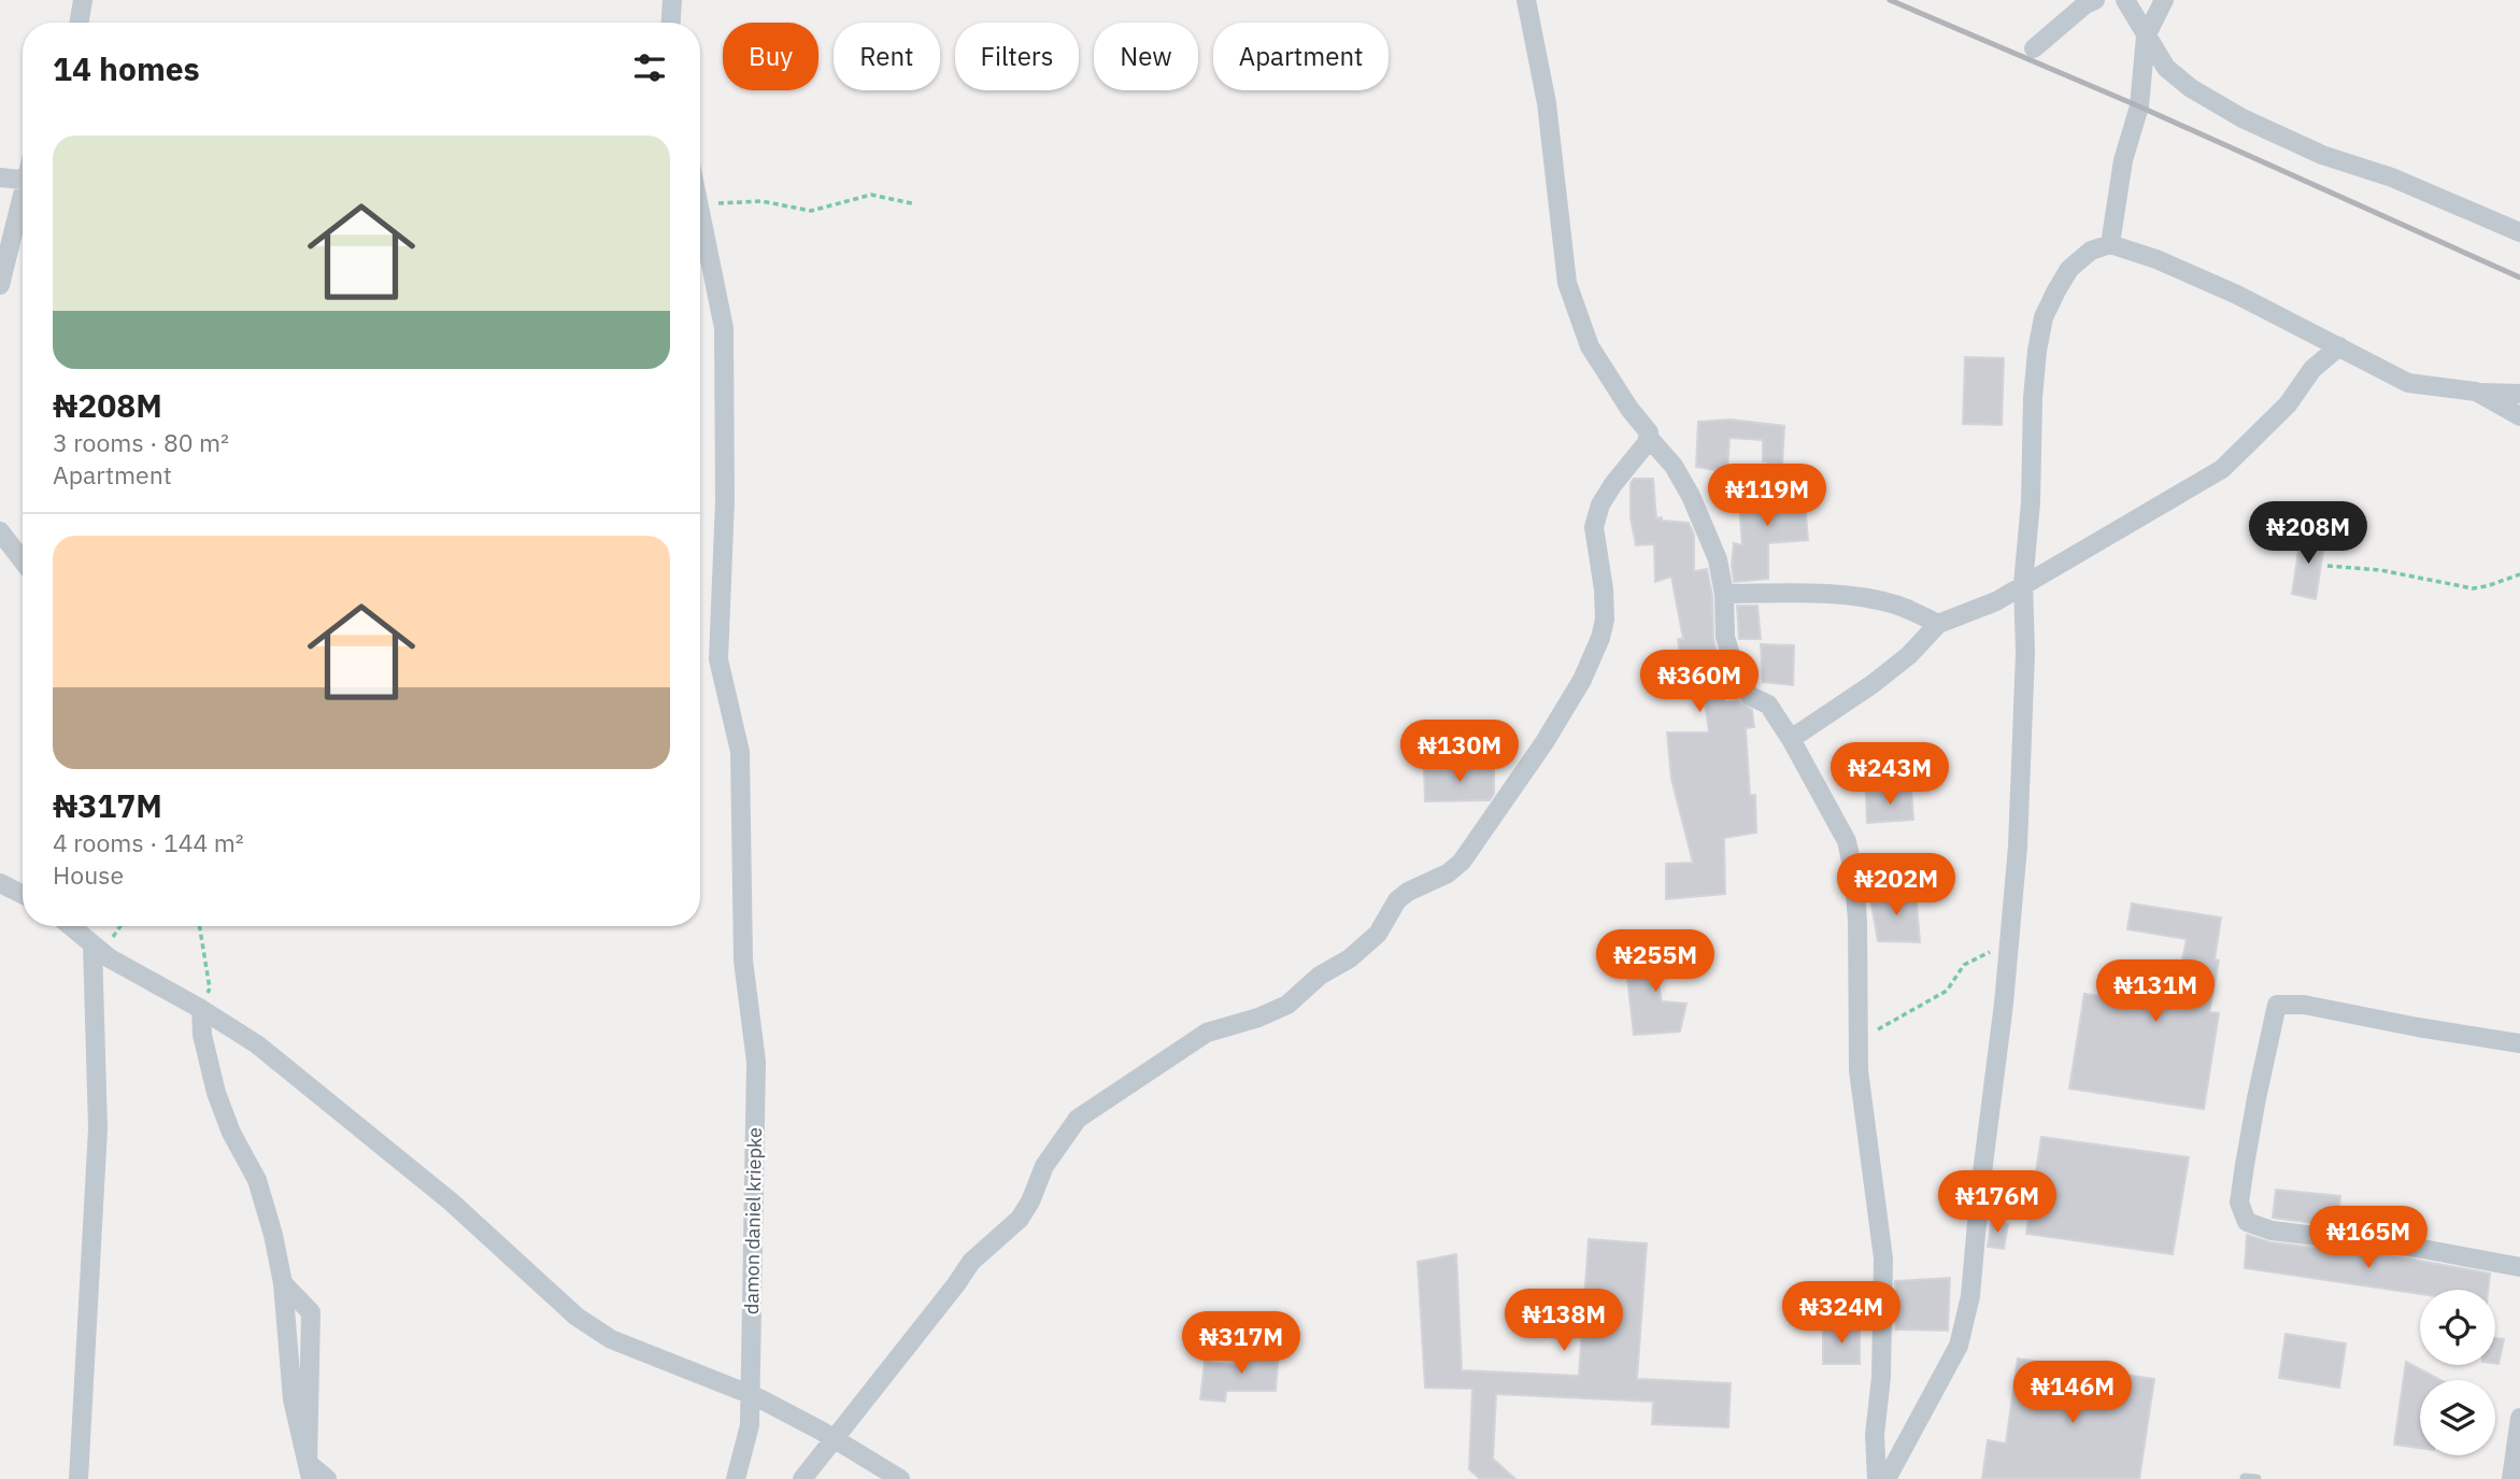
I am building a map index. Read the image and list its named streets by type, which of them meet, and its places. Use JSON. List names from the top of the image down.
{
  "streets": {
    "street": ["damon daniel kriepke"]
  },
  "page": {
    "chip": [
      "Buy",
      "Rent",
      "Filters",
      "New",
      "Apartment"
    ],
    "heading": "14 homes",
    "list": [
      {
        "name": "₦208M",
        "note": "3 rooms · 80 m² · Apartment"
      },
      {
        "name": "₦317M",
        "note": "4 rooms · 144 m² · House"
      }
    ],
    "price": [
      "₦119M",
      "₦208M",
      "₦360M",
      "₦130M",
      "₦243M",
      "₦202M",
      "₦255M",
      "₦131M",
      "₦176M",
      "₦165M",
      "₦324M",
      "₦138M",
      "₦317M",
      "₦146M"
    ]
  }
}
